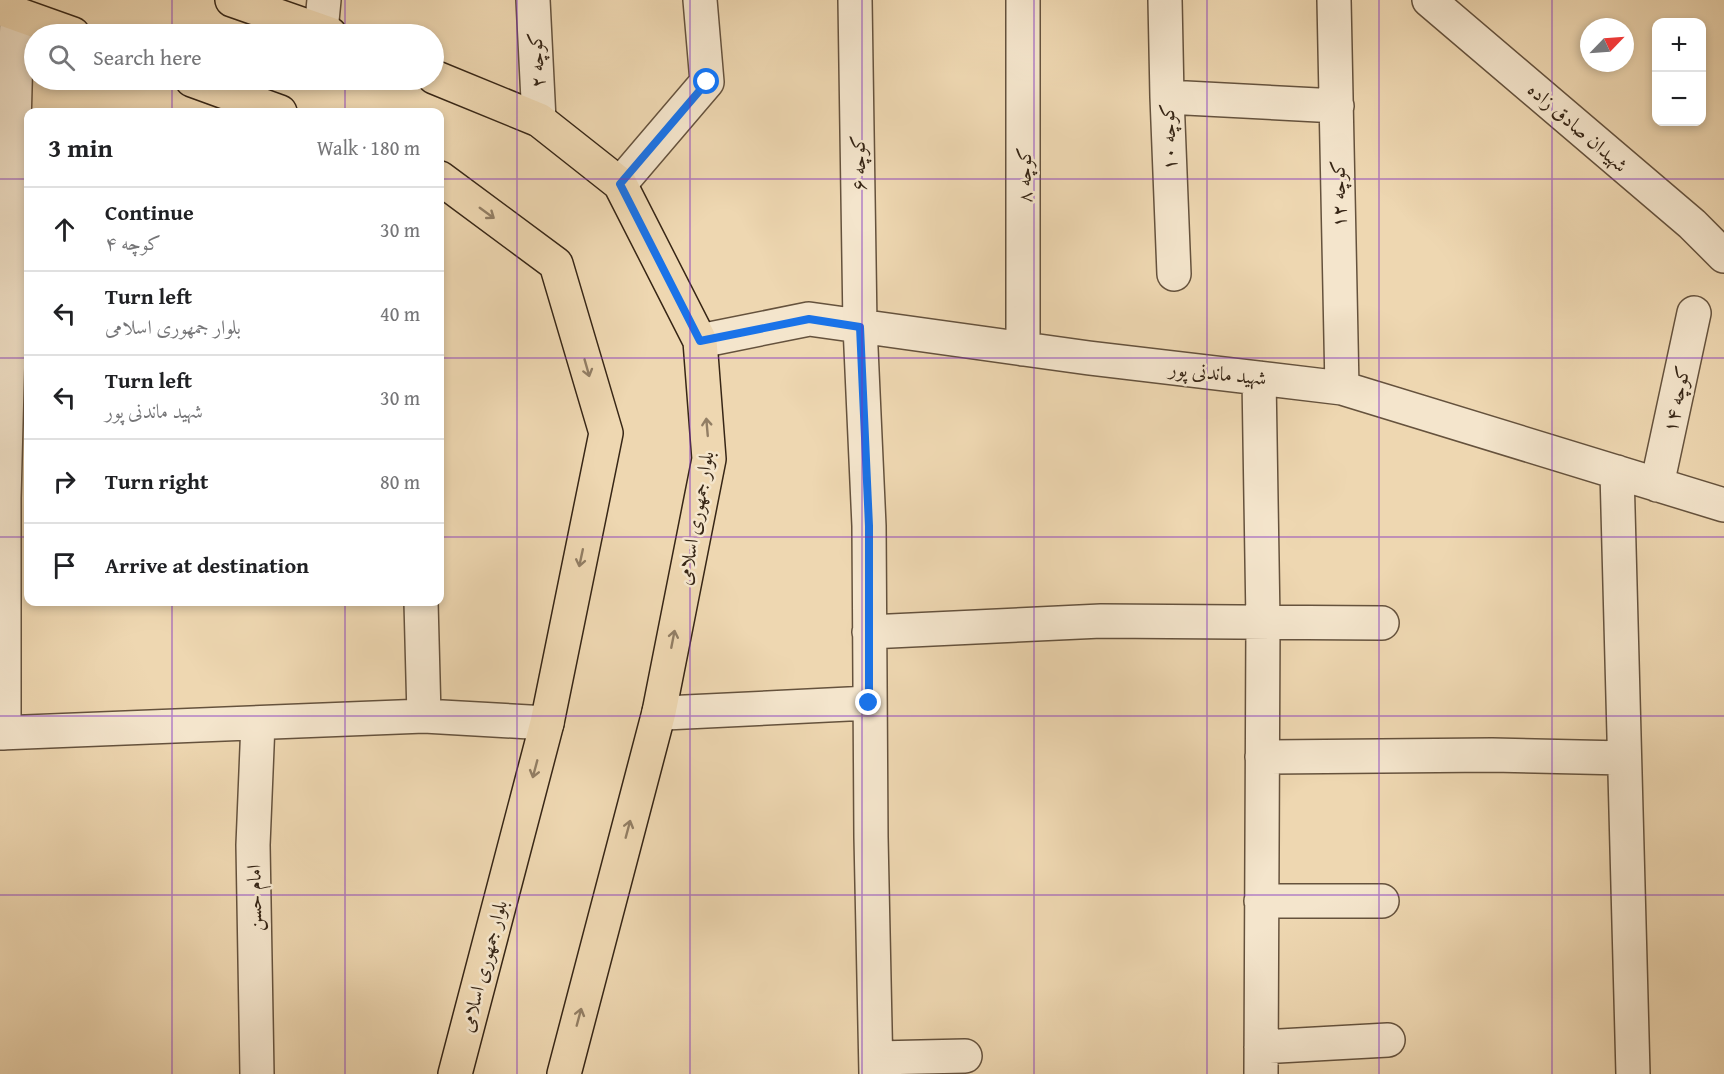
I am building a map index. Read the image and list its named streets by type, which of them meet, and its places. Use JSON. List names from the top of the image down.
{
  "streets": {
    "main road": ["بلوار جمهوری اسلامی"],
    "street": [
      "کوچه ۲",
      "شهیدان صادق زاده",
      "کوچه ۱۰",
      "کوچه ۶",
      "کوچه ۸",
      "کوچه ۱۲",
      "شهید ماندنی پور",
      "کوچه ۱۴",
      "امام حسن"
    ]
  },
  "crossings": [
    ["کوچه ۲", "بلوار جمهوری اسلامی"],
    ["کوچه ۶", "شهید ماندنی پور"],
    ["کوچه ۸", "شهید ماندنی پور"],
    ["کوچه ۱۲", "شهید ماندنی پور"],
    ["شهید ماندنی پور", "کوچه ۱۴"],
    ["شهید ماندنی پور", "بلوار جمهوری اسلامی"]
  ],
  "north": "top right",
  "page": {
    "map_buttons": ["+", "−"],
    "search": "Search here",
    "heading": ["3 min", "Walk · 180 m"],
    "list": [
      ["Continue", "کوچه ۴", "30 m"],
      ["Turn left", "بلوار جمهوری اسلامی", "40 m"],
      ["Turn left", "شهید ماندنی پور", "30 m"],
      ["Turn right", "80 m"],
      "Arrive at destination"
    ]
  }
}
